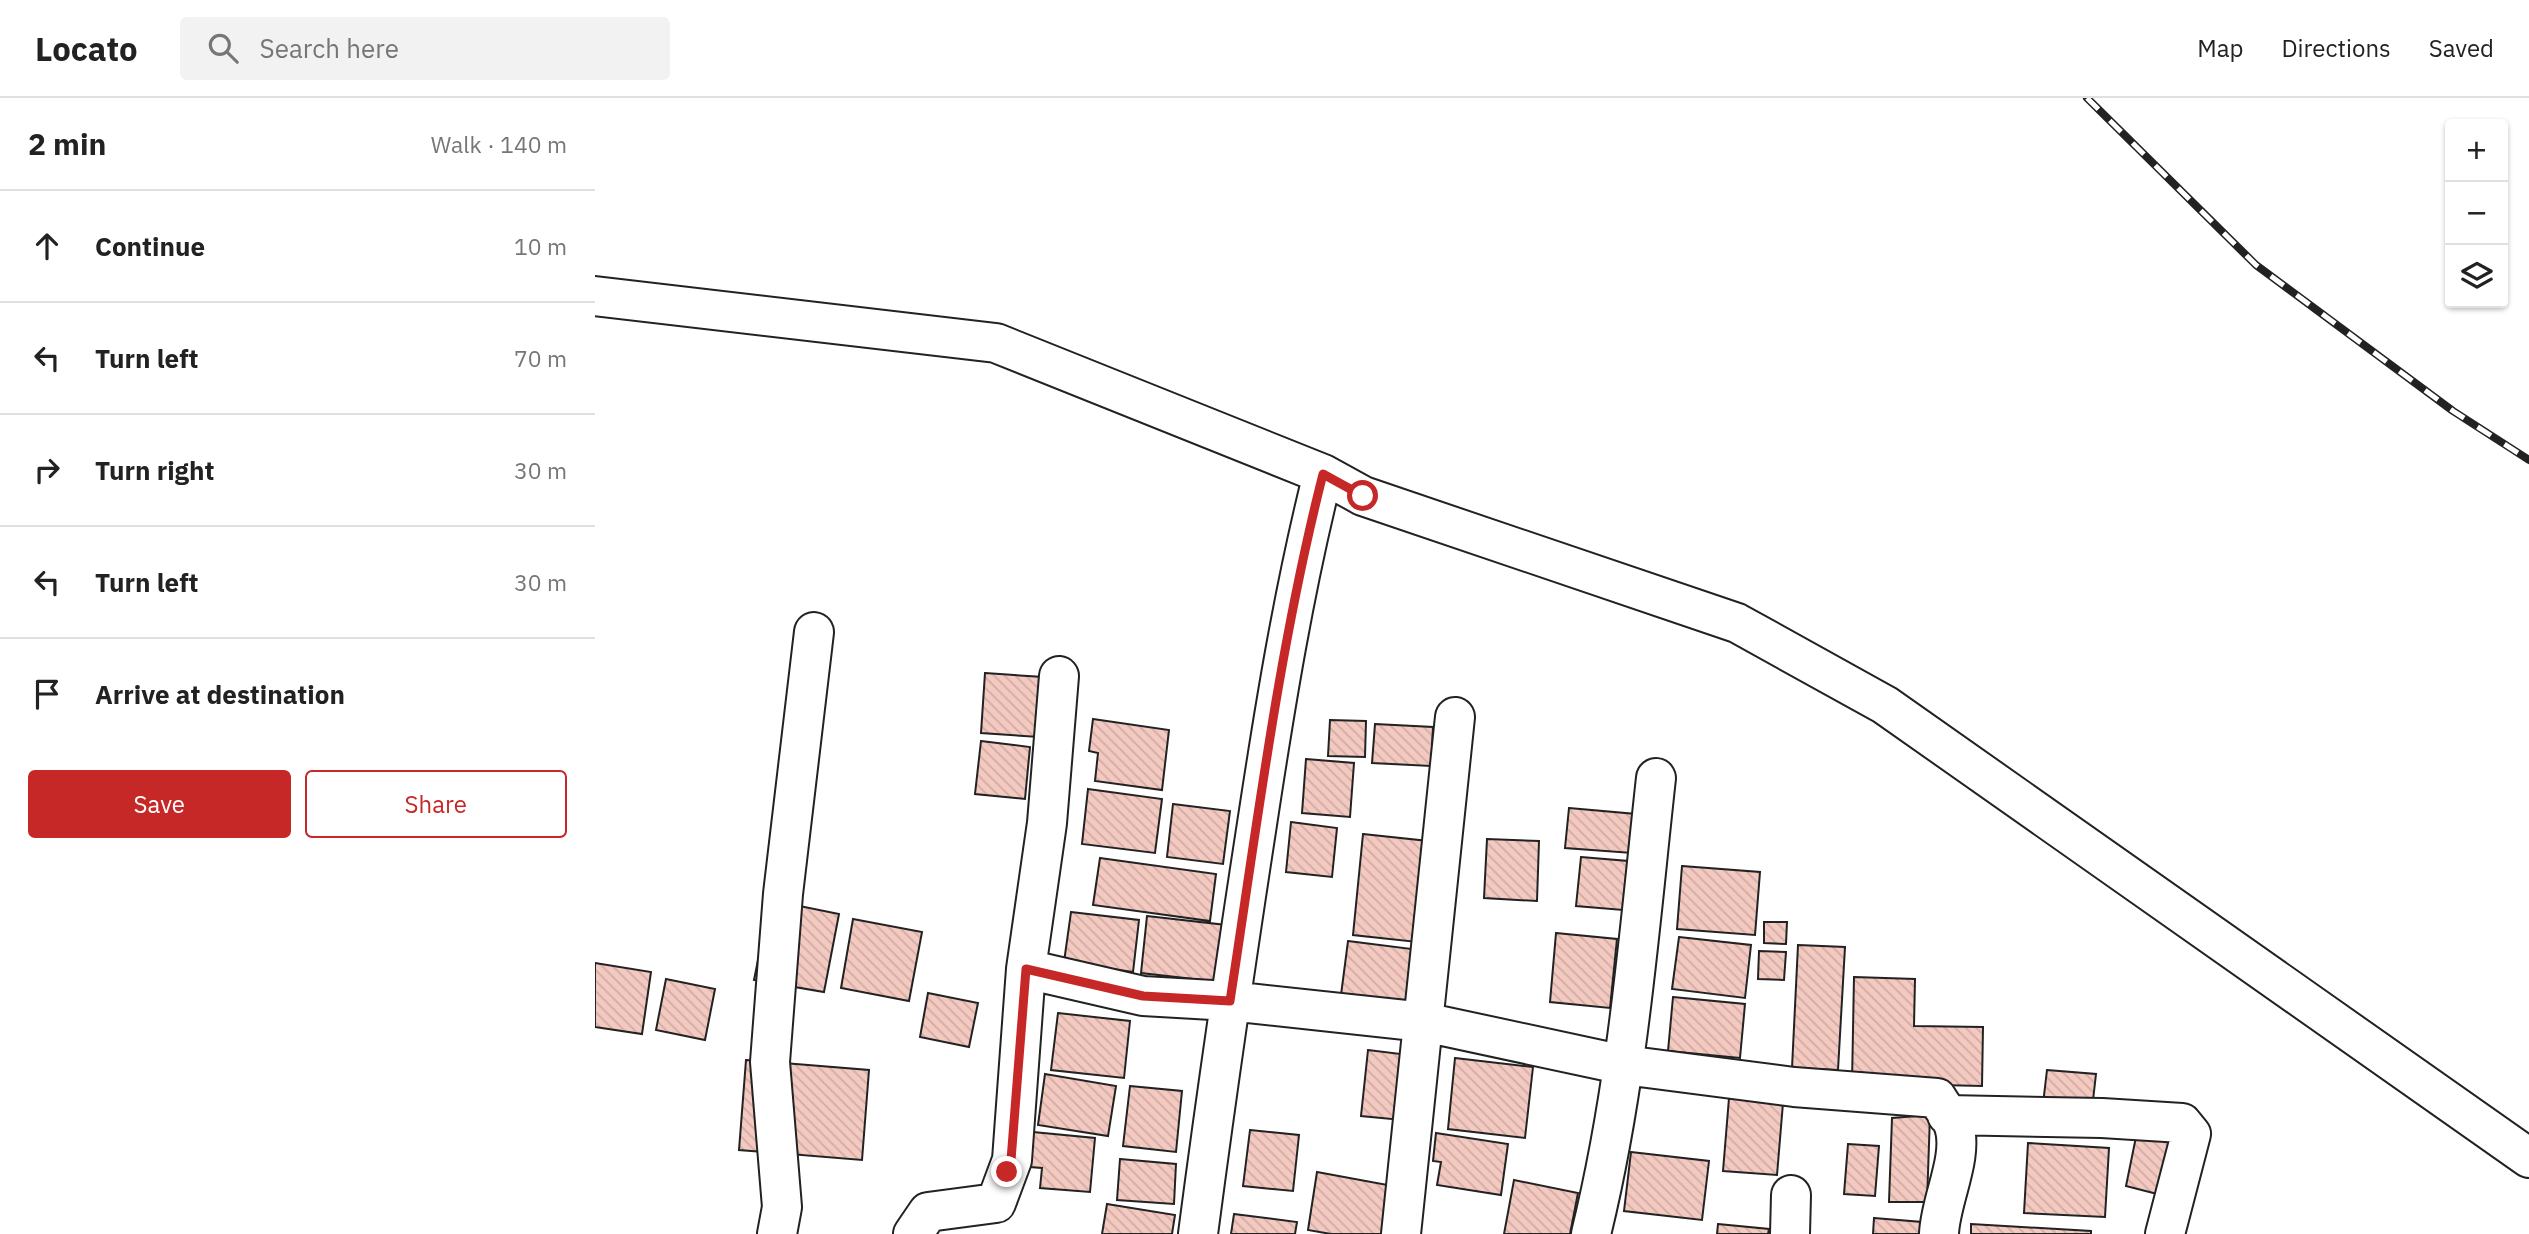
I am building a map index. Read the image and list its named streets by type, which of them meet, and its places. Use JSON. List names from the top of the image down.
{
  "page": {
    "header": "Locato",
    "search": "Search here",
    "nav": ["Map", "Directions", "Saved"],
    "heading": ["2 min", "Walk · 140 m"],
    "map_buttons": ["+", "−"],
    "list": [
      ["Continue", "10 m"],
      ["Turn left", "70 m"],
      ["Turn right", "30 m"],
      ["Turn left", "30 m"],
      "Arrive at destination"
    ],
    "buttons": ["Save", "Share"]
  }
}
